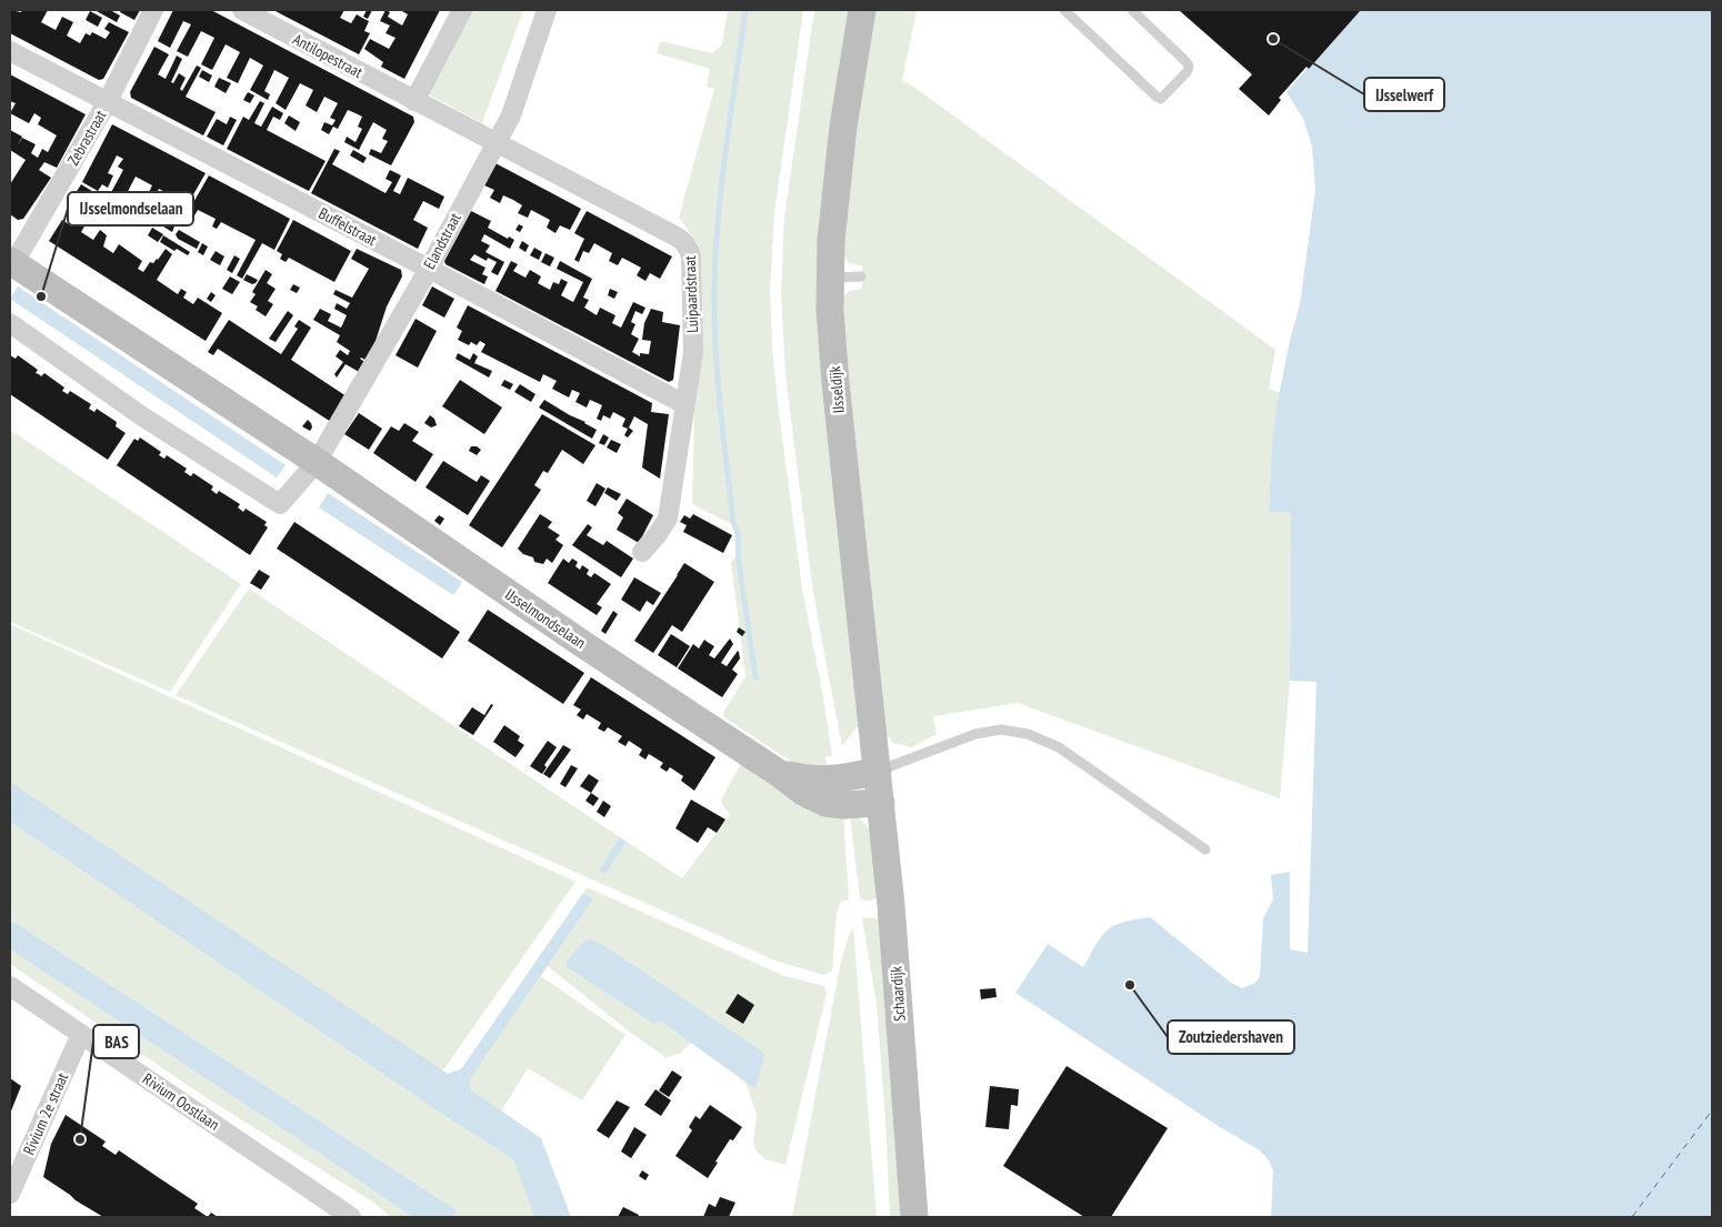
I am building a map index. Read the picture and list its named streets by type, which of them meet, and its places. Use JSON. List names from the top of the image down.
{
  "streets": {
    "street": [
      "Antilopestraat",
      "Zebrastraat",
      "Buffelstraat",
      "Elandstraat",
      "Luipaardstraat",
      "IJsseldijk",
      "IJsselmondselaan",
      "Schaardijk",
      "Rivium Oostlaan",
      "Rivium 2e straat"
    ]
  },
  "crossings": [
    ["Antilopestraat", "Elandstraat"],
    ["Antilopestraat", "Luipaardstraat"],
    ["Zebrastraat", "Buffelstraat"],
    ["Zebrastraat", "IJsselmondselaan"],
    ["Buffelstraat", "Elandstraat"],
    ["Buffelstraat", "Luipaardstraat"],
    ["Elandstraat", "Luipaardstraat"],
    ["Elandstraat", "IJsselmondselaan"],
    ["IJsseldijk", "IJsselmondselaan"],
    ["IJsseldijk", "Schaardijk"],
    ["IJsselmondselaan", "Schaardijk"],
    ["Rivium Oostlaan", "Rivium 2e straat"]
  ],
  "places": [
    "IJsselwerf",
    "IJsselmondselaan",
    "Zoutziedershaven",
    "BAS"
  ]
}
